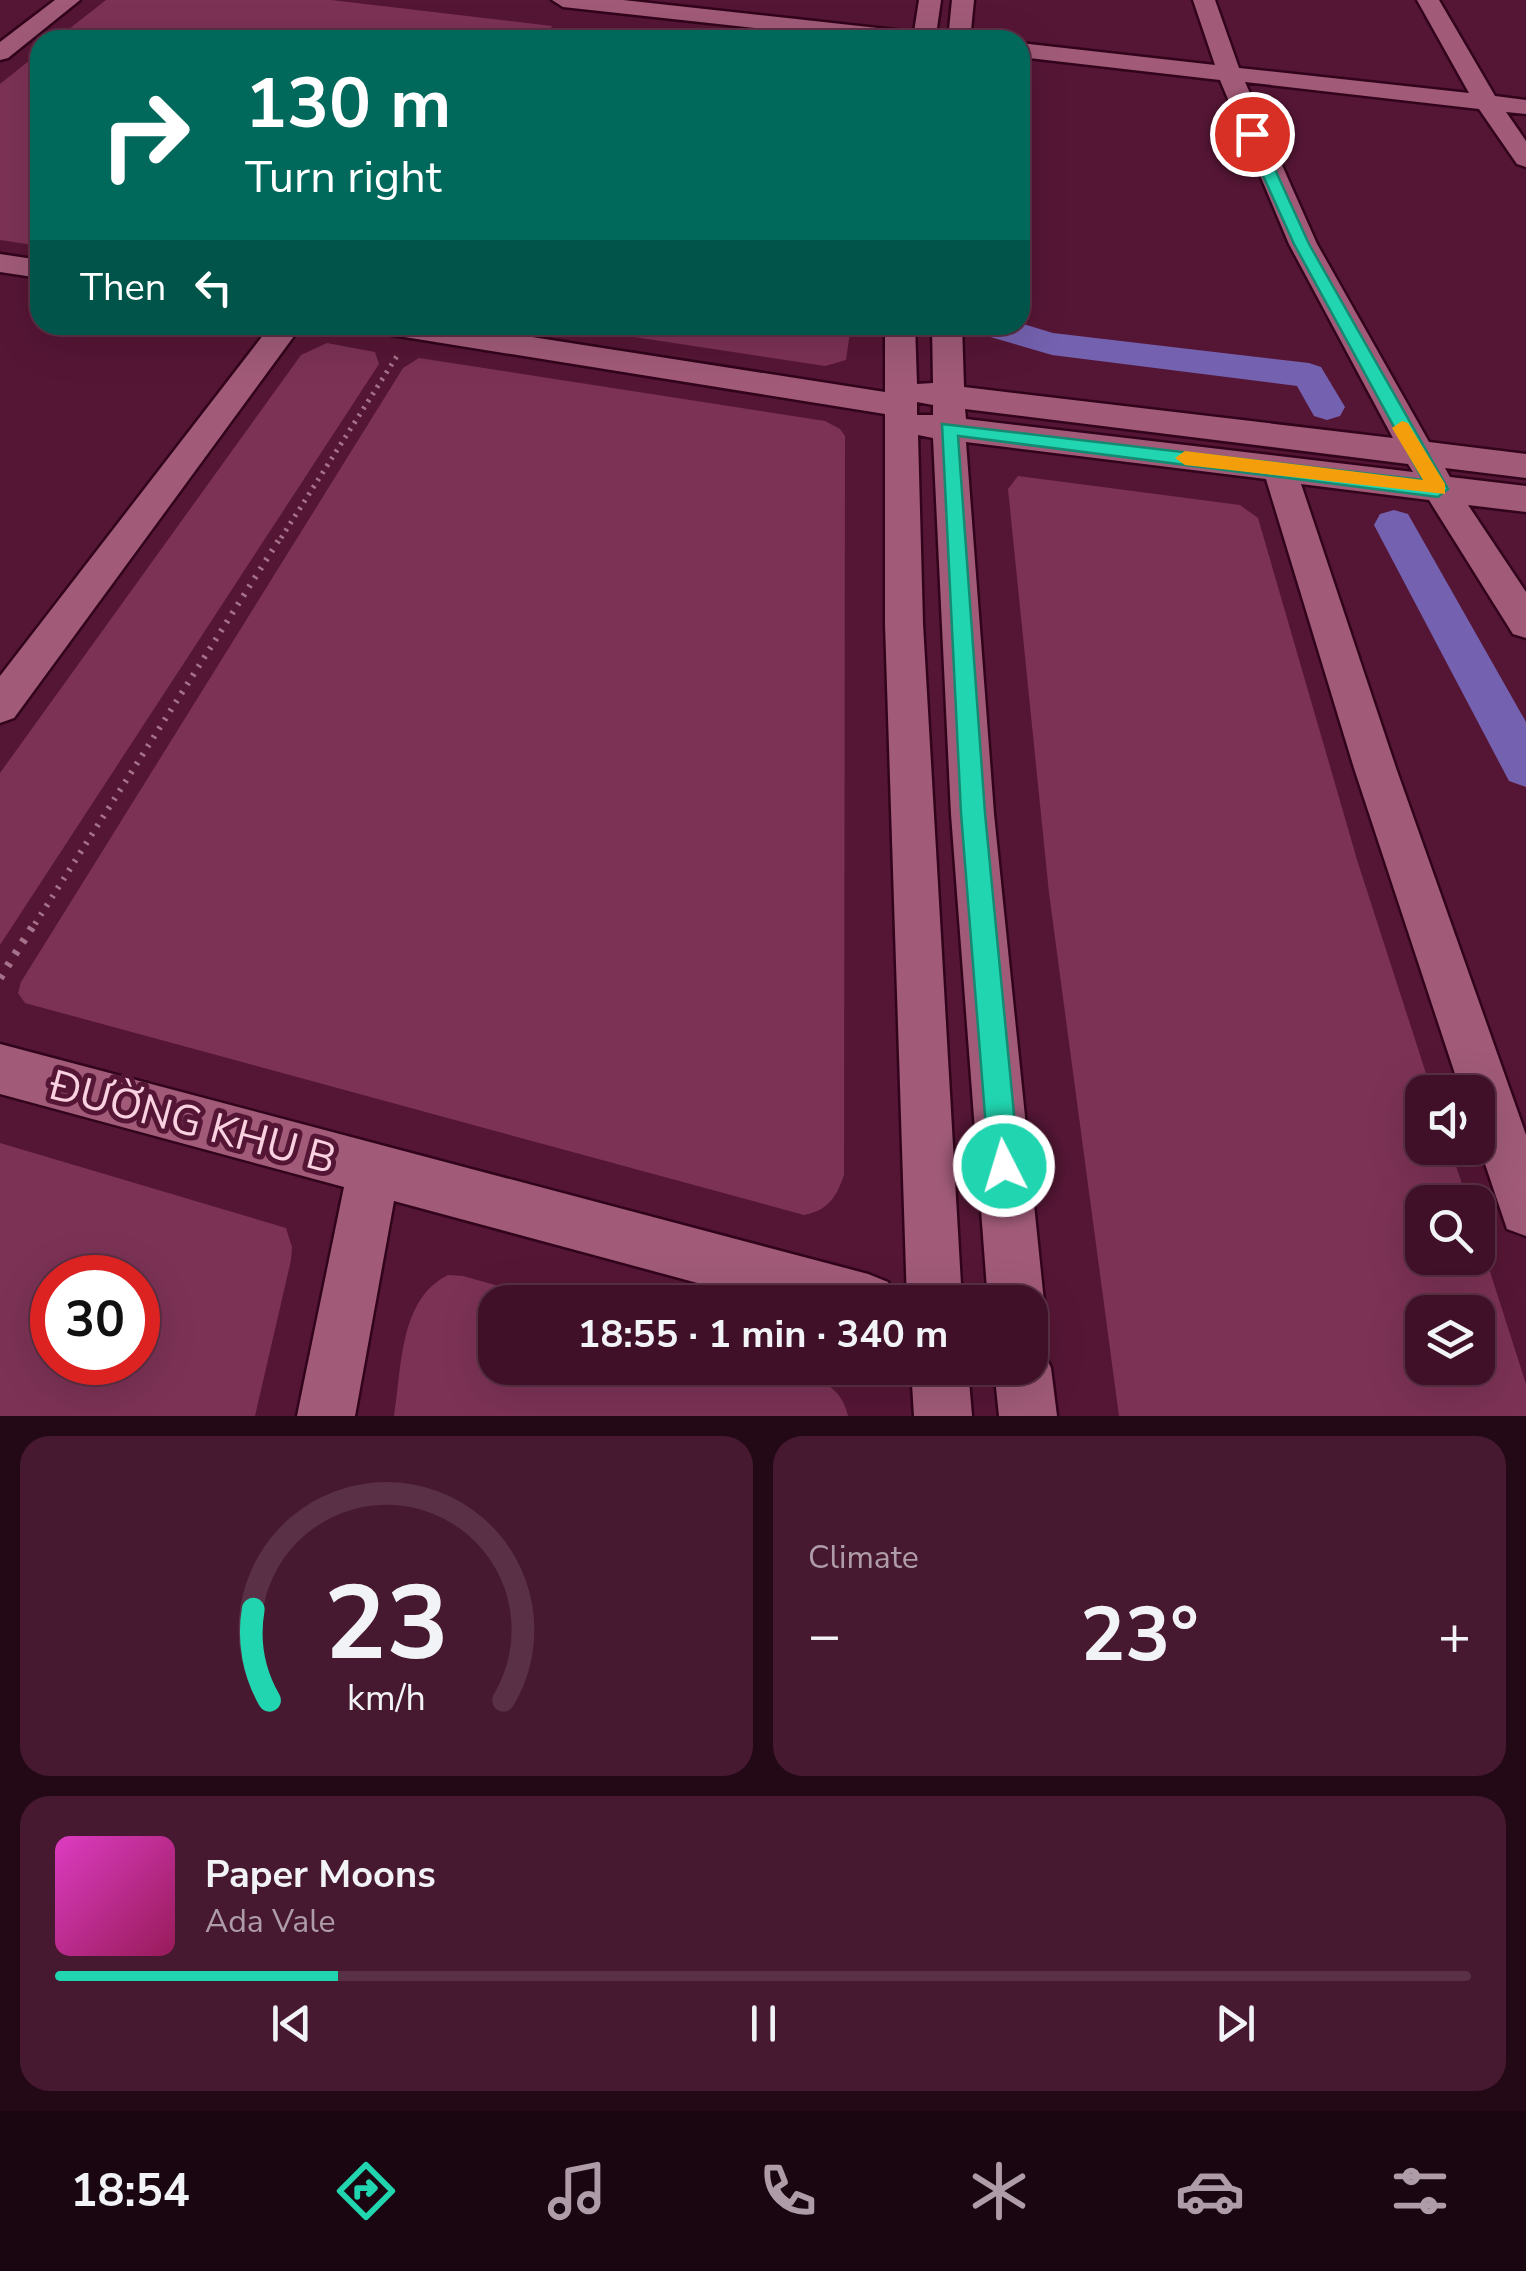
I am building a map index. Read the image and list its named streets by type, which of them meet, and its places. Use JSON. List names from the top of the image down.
{
  "streets": {
    "street": ["ĐƯỜNG KHU B"]
  },
  "page": {
    "turn": ["130 m", "Turn right"],
    "then": "Then",
    "limit": "30",
    "trip": "18:55 · 1 min · 340 m",
    "tile": "Climate",
    "heat": ["−", "23°", "+"],
    "song": ["Paper Moons", "Ada Vale"],
    "tabs": "18:54",
    "gauge": ["23", "km/h"]
  }
}
